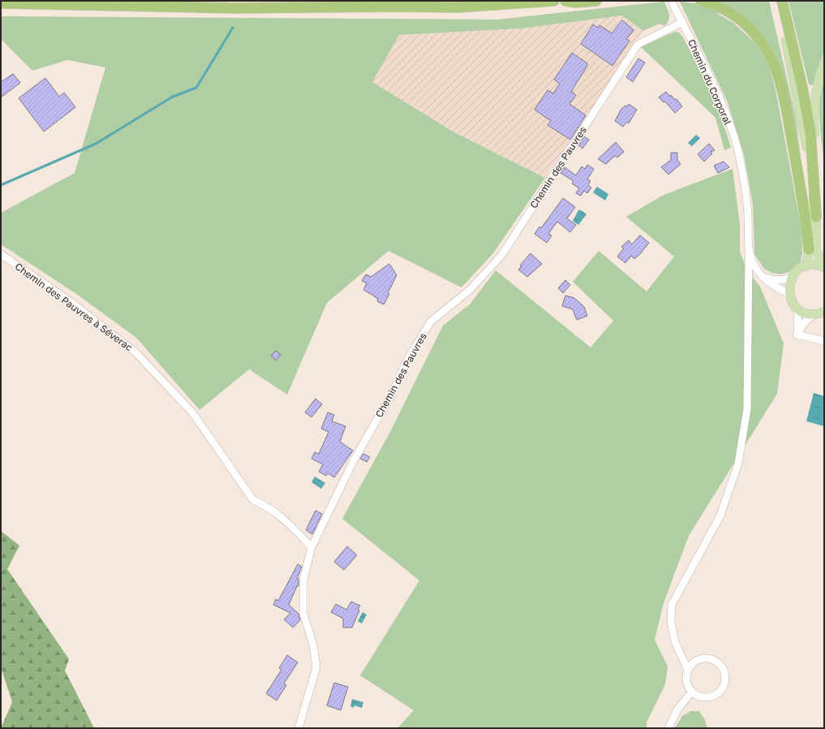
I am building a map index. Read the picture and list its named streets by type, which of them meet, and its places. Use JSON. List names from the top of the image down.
{
  "streets": {
    "street": ["Chemin du Corporal", "Chemin des Pauvres", "Chemin des Pauvres à Séverac"]
  },
  "crossings": [
    ["Chemin du Corporal", "Chemin des Pauvres"],
    ["Chemin des Pauvres", "Chemin des Pauvres à Séverac"]
  ]
}
